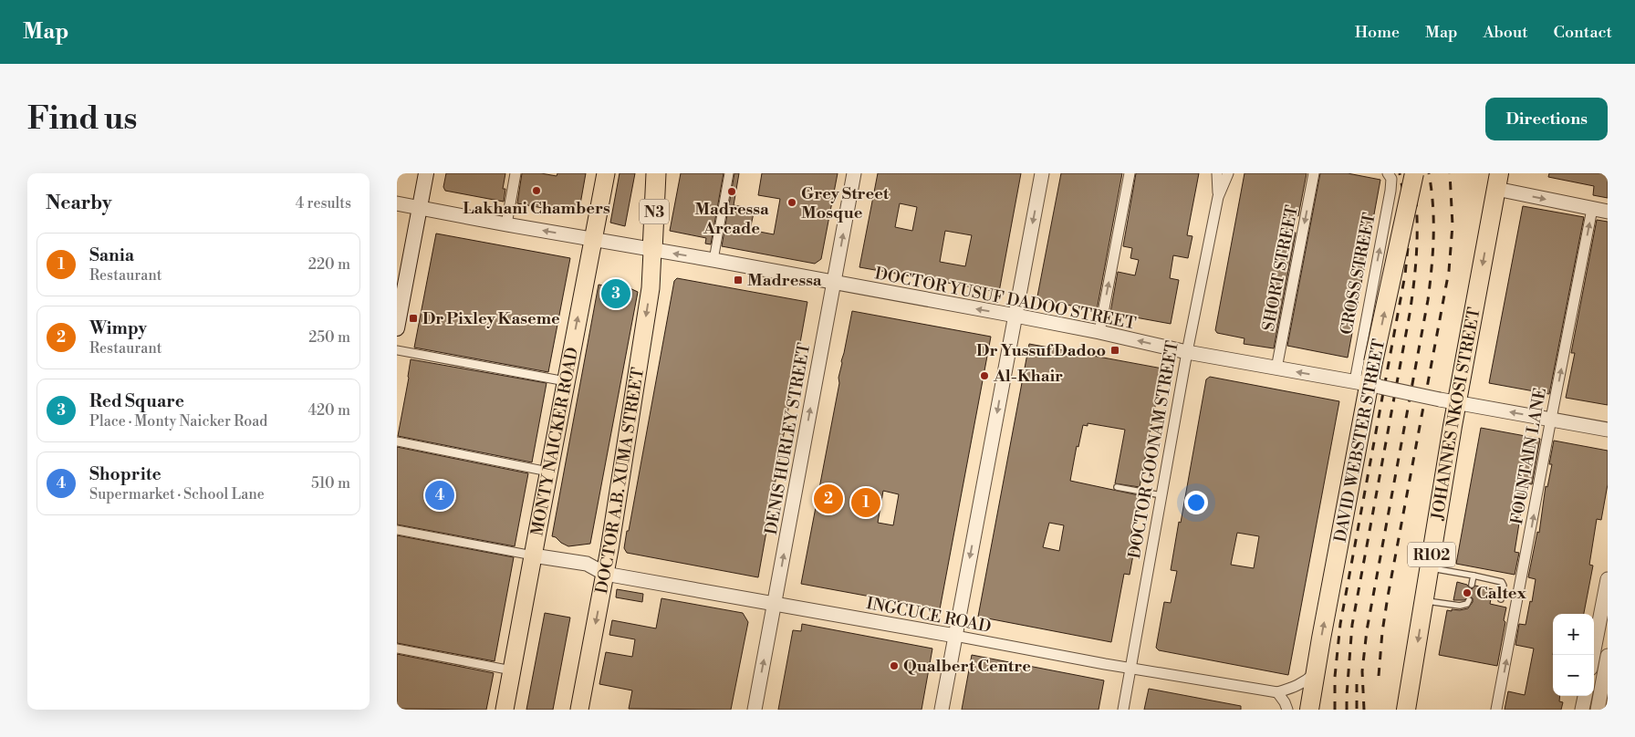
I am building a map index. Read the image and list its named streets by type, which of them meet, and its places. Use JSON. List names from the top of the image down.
{
  "streets": {
    "highway": [
      "N3",
      "JOHANNES NKOSI STREET",
      "DAVID WEBSTER STREET",
      "R102"
    ],
    "main road": ["MONTY NAICKER ROAD", "DOCTOR A.B. XUMA STREET"],
    "street": [
      "SHORT STREET",
      "CROSS STREET",
      "DOCTOR YUSUF DADOO STREET",
      "DENIS HURLEY STREET",
      "DOCTOR GOONAM STREET",
      "FOUNTAIN LANE",
      "INGCUCE ROAD"
    ]
  },
  "crossings": [
    ["N3", "DOCTOR YUSUF DADOO STREET"],
    ["N3", "DOCTOR A.B. XUMA STREET"],
    ["SHORT STREET", "DOCTOR YUSUF DADOO STREET"],
    ["CROSS STREET", "DOCTOR YUSUF DADOO STREET"],
    ["CROSS STREET", "DAVID WEBSTER STREET"],
    ["DOCTOR YUSUF DADOO STREET", "JOHANNES NKOSI STREET"],
    ["DOCTOR YUSUF DADOO STREET", "DENIS HURLEY STREET"],
    ["DOCTOR YUSUF DADOO STREET", "DAVID WEBSTER STREET"],
    ["DOCTOR YUSUF DADOO STREET", "MONTY NAICKER ROAD"],
    ["DOCTOR YUSUF DADOO STREET", "DOCTOR GOONAM STREET"],
    ["DOCTOR YUSUF DADOO STREET", "FOUNTAIN LANE"],
    ["DOCTOR YUSUF DADOO STREET", "DOCTOR A.B. XUMA STREET"],
    ["DENIS HURLEY STREET", "INGCUCE ROAD"],
    ["DAVID WEBSTER STREET", "INGCUCE ROAD"],
    ["MONTY NAICKER ROAD", "INGCUCE ROAD"],
    ["DOCTOR GOONAM STREET", "INGCUCE ROAD"],
    ["DOCTOR A.B. XUMA STREET", "INGCUCE ROAD"]
  ],
  "one_way": [
    "SHORT STREET",
    "CROSS STREET",
    "DOCTOR YUSUF DADOO STREET",
    "JOHANNES NKOSI STREET",
    "DENIS HURLEY STREET",
    "DAVID WEBSTER STREET",
    "FOUNTAIN LANE",
    "DOCTOR A.B. XUMA STREET"
  ],
  "places": {
    "other": [
      "Lakhani Chambers",
      "Madressa Arcade",
      "Grey Street Mosque",
      "Al-Khair",
      "Caltex",
      "Qualbert Centre"
    ],
    "transit": ["Madressa", "Dr Pixley Kaseme", "Dr Yussuf Dadoo"]
  },
  "page": {
    "header": "Map",
    "nav": [
      "Home",
      "Map",
      "About",
      "Contact"
    ],
    "buttons": "Directions",
    "title": "Find us",
    "heading": ["Nearby", "4 results"],
    "list": [
      {
        "mark": "1",
        "name": "Sania",
        "note": "Restaurant",
        "value": "220 m"
      },
      {
        "mark": "2",
        "name": "Wimpy",
        "note": "Restaurant",
        "value": "250 m"
      },
      {
        "mark": "3",
        "name": "Red Square",
        "note": "Place · Monty Naicker Road",
        "value": "420 m"
      },
      {
        "mark": "4",
        "name": "Shoprite",
        "note": "Supermarket · School Lane",
        "value": "510 m"
      }
    ],
    "pins": [
      "3",
      "4",
      "2",
      "1"
    ],
    "map_buttons": ["+", "−"]
  }
}
